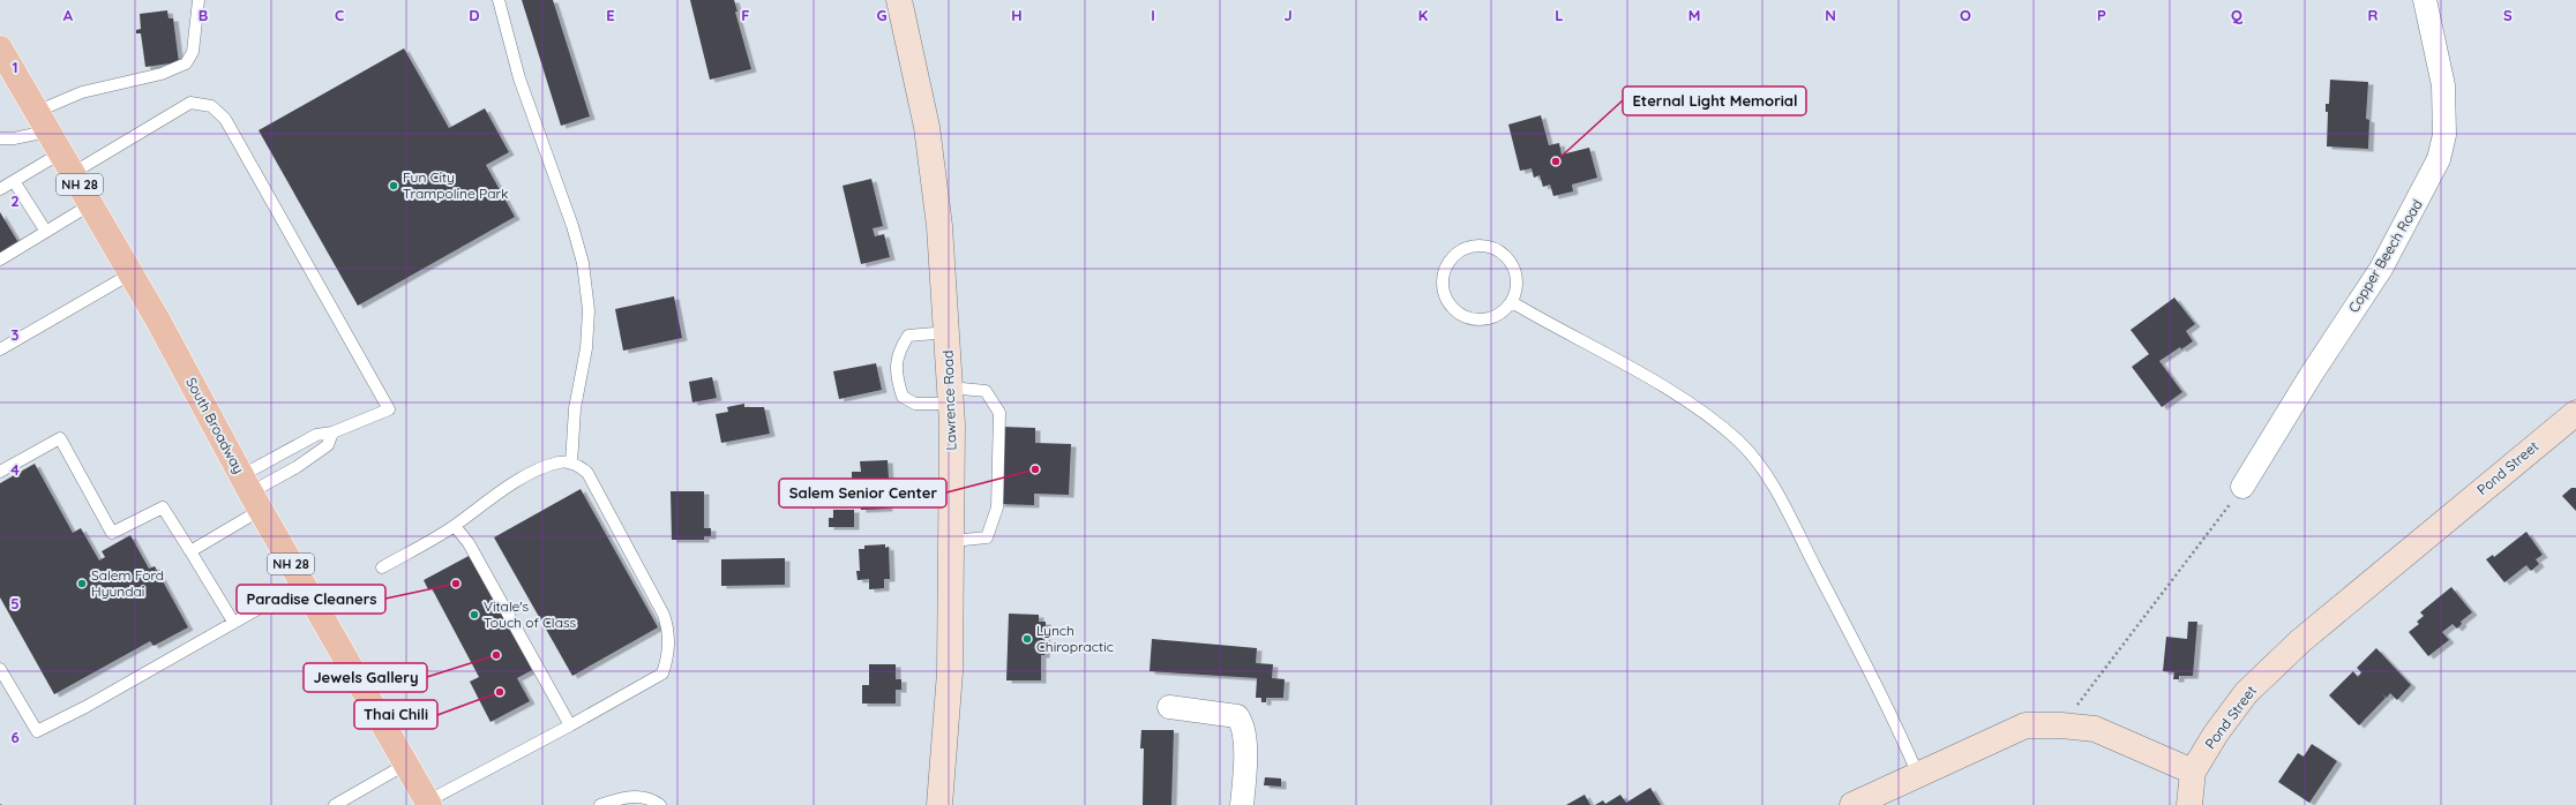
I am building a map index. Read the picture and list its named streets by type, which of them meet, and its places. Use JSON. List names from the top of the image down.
{
  "streets": {
    "main road": ["NH 28", "South Broadway"],
    "street": ["Copper Beech Road", "Lawrence Road", "Pond Street"]
  },
  "places": [
    "Eternal Light Memorial",
    "Fun City Trampoline Park",
    "Salem Senior Center",
    "Salem Ford Hyundai",
    "Paradise Cleaners",
    "Vitale's Touch of Class",
    "Lynch Chiropractic",
    "Jewels Gallery",
    "Thai Chili"
  ],
  "grid": {
    "columns": [
      "A",
      "B",
      "C",
      "D",
      "E",
      "F",
      "G",
      "H",
      "I",
      "J",
      "K",
      "L",
      "M",
      "N",
      "O",
      "P",
      "Q",
      "R",
      "S"
    ],
    "rows": [
      "1",
      "2",
      "3",
      "4",
      "5",
      "6"
    ]
  }
}
